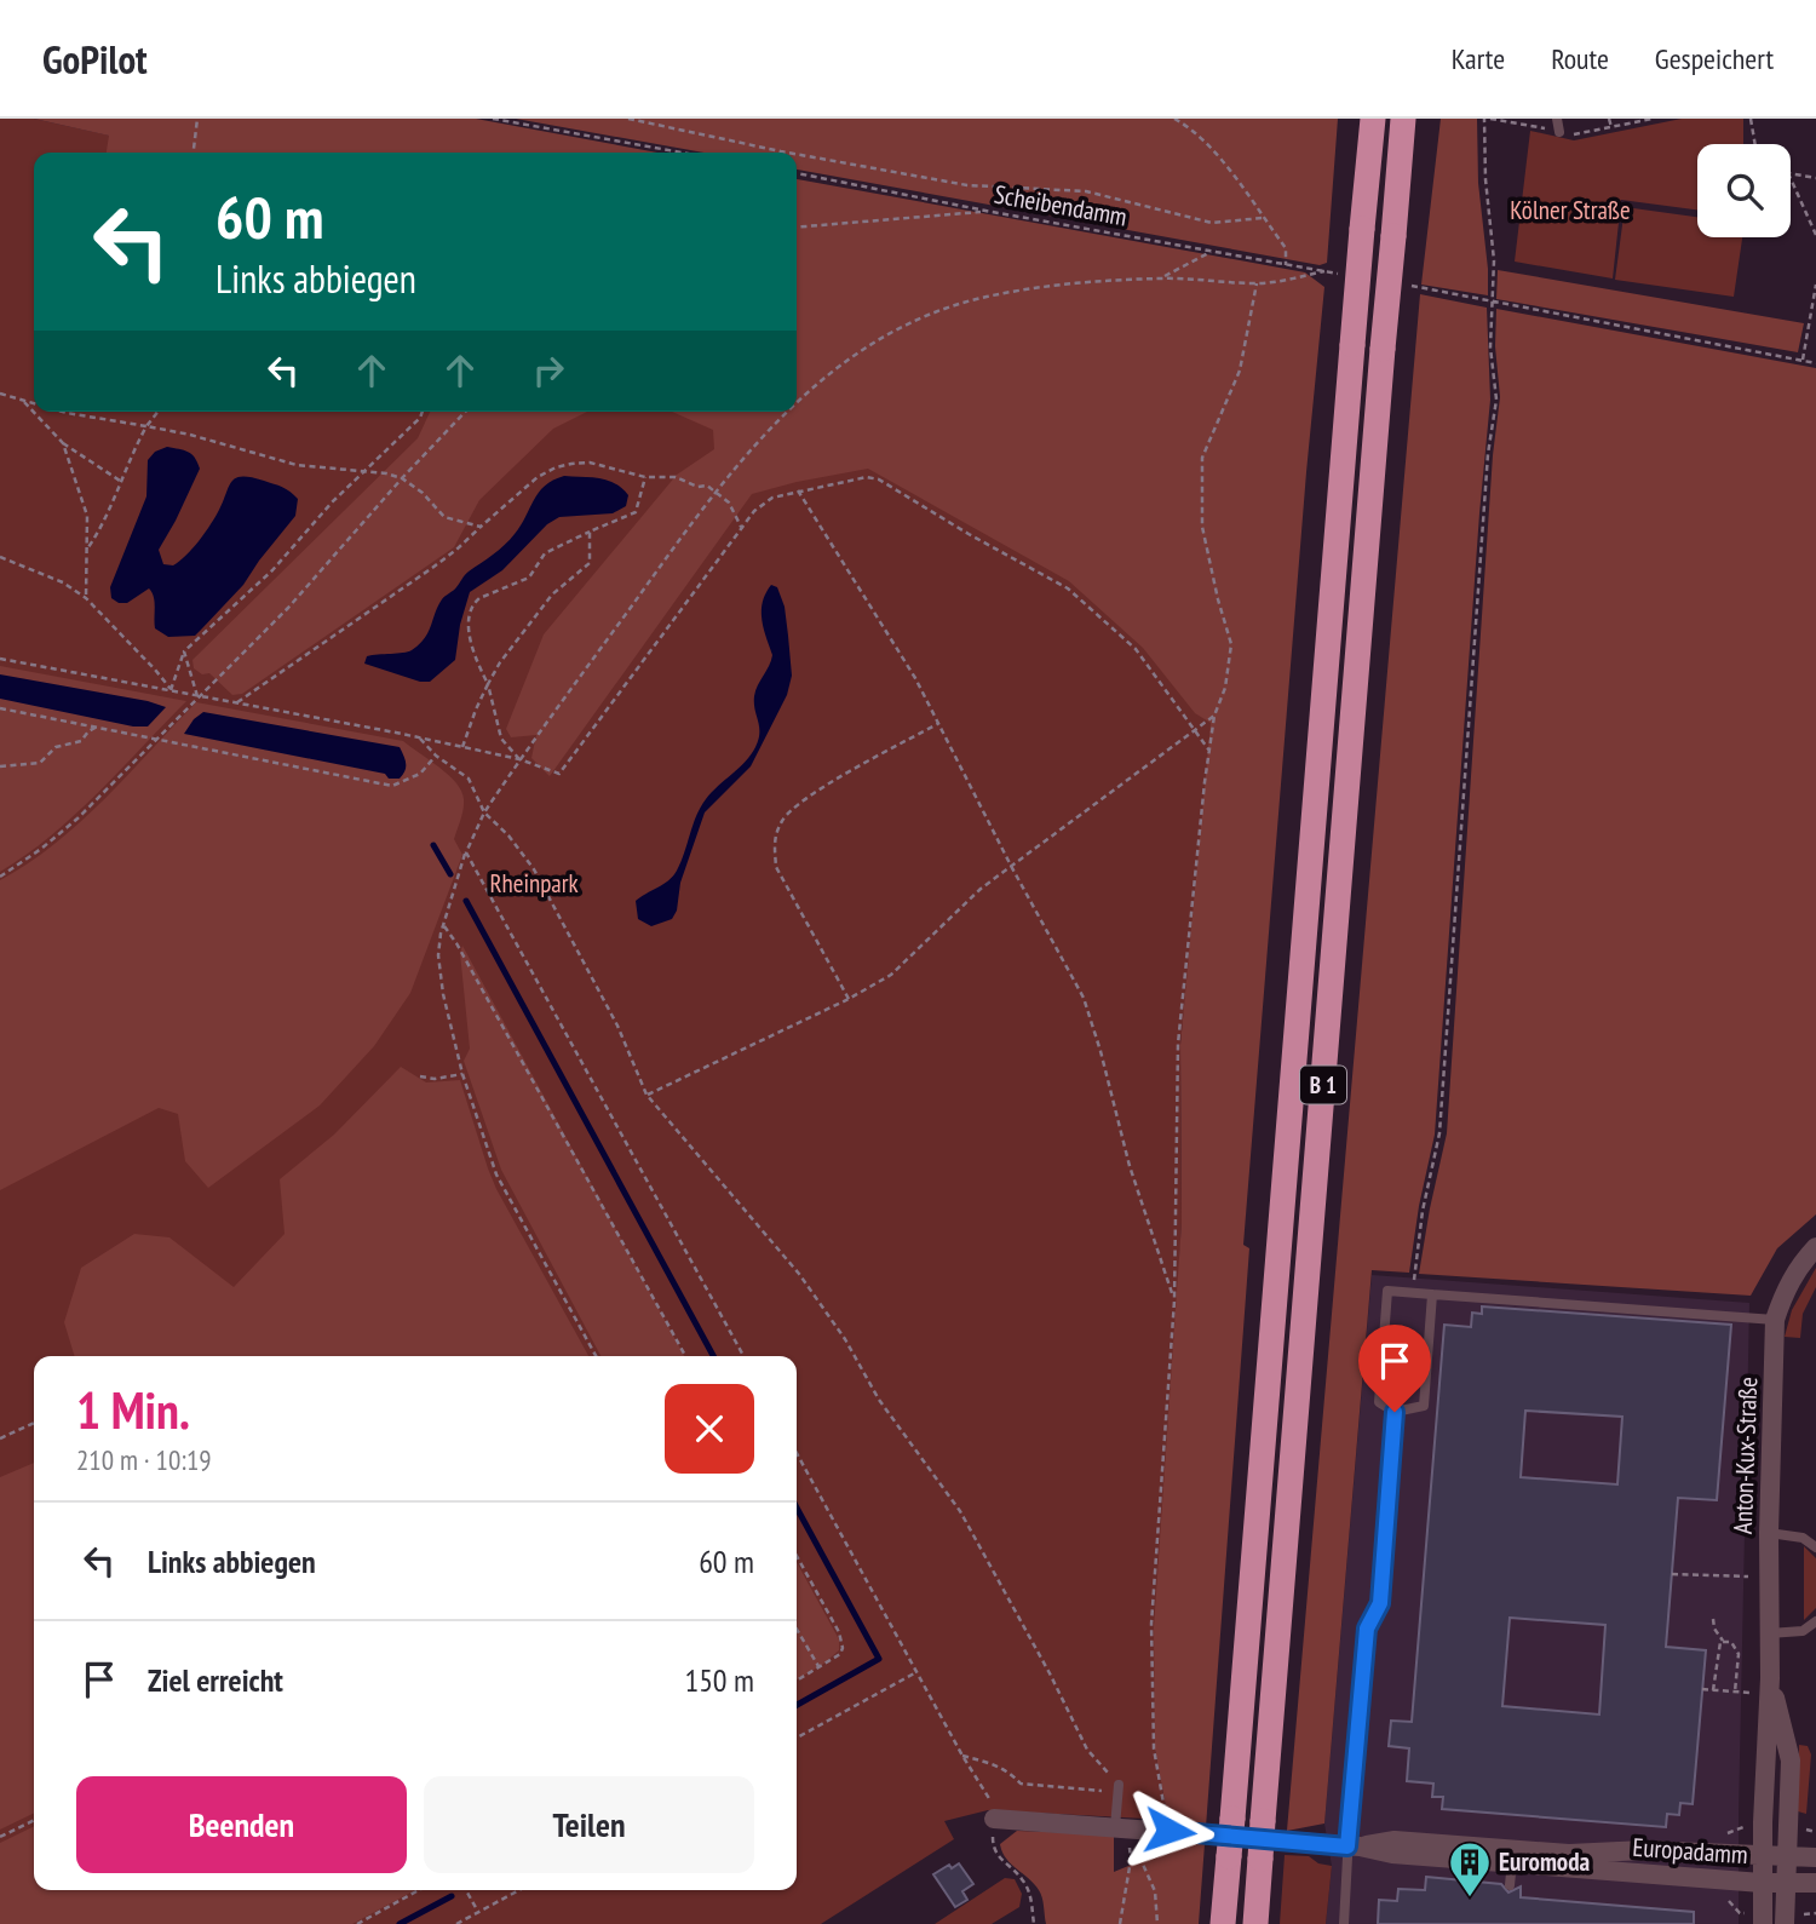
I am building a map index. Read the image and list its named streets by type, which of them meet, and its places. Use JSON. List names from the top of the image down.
{
  "streets": {
    "highway": ["B 1"],
    "street": ["Anton-Kux-Straße", "Europadamm"],
    "path": ["Scheibendamm"]
  },
  "crossings": [
    ["Anton-Kux-Straße", "Europadamm"]
  ],
  "parks": ["Kölner Straße", "Rheinpark"],
  "places": {
    "building": ["Euromoda"]
  },
  "page": {
    "header": "GoPilot",
    "nav": ["Karte", "Route", "Gespeichert"],
    "turn": ["60 m", "Links abbiegen"],
    "heading": ["1 Min.", "210 m · 10:19"],
    "list": [
      {
        "name": "Links abbiegen",
        "value": "60 m"
      },
      {
        "name": "Ziel erreicht",
        "value": "150 m"
      }
    ],
    "buttons": ["Beenden", "Teilen"]
  }
}
